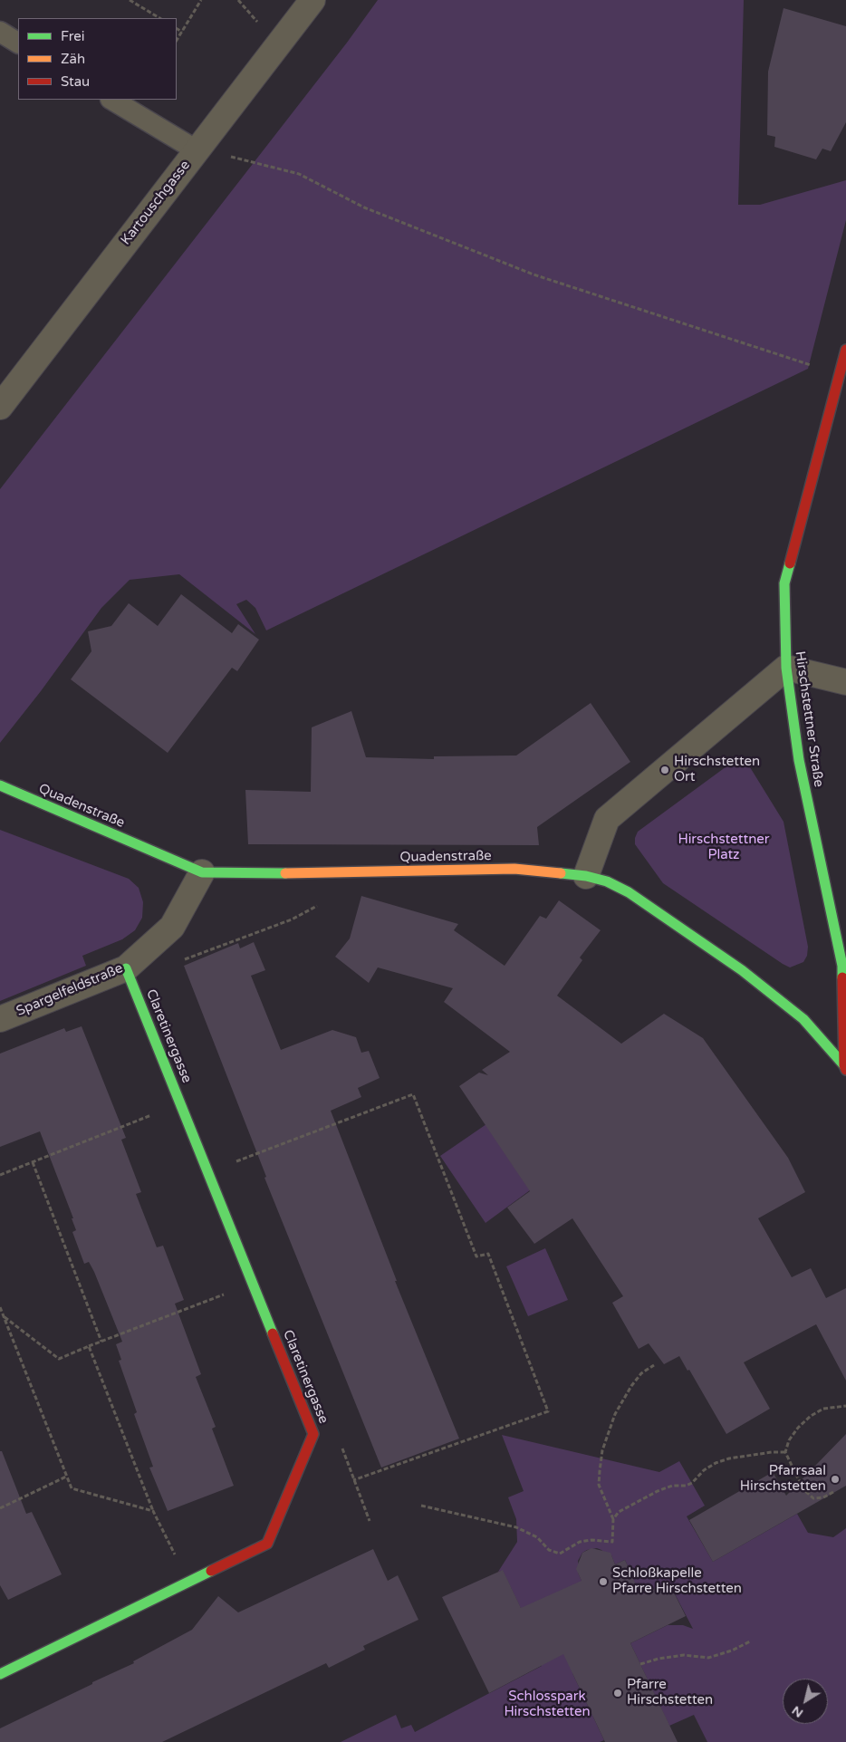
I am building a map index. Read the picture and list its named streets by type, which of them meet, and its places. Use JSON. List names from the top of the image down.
{
  "streets": {
    "street": [
      "Kartouschgasse",
      "Hirschstettner Straße",
      "Quadenstraße",
      "Spargelfeldstraße",
      "Claretinergasse"
    ]
  },
  "crossings": [
    ["Hirschstettner Straße", "Quadenstraße"],
    ["Quadenstraße", "Spargelfeldstraße"],
    ["Spargelfeldstraße", "Claretinergasse"]
  ],
  "parks": ["Hirschstettner Platz", "Schlosspark Hirschstetten"],
  "places": [
    "Hirschstetten Ort",
    "Pfarrsaal Hirschstetten",
    "Schloßkapelle Pfarre Hirschstetten",
    "Pfarre Hirschstetten"
  ],
  "legend": ["Frei", "Zäh", "Stau"],
  "north": "bottom left"
}
